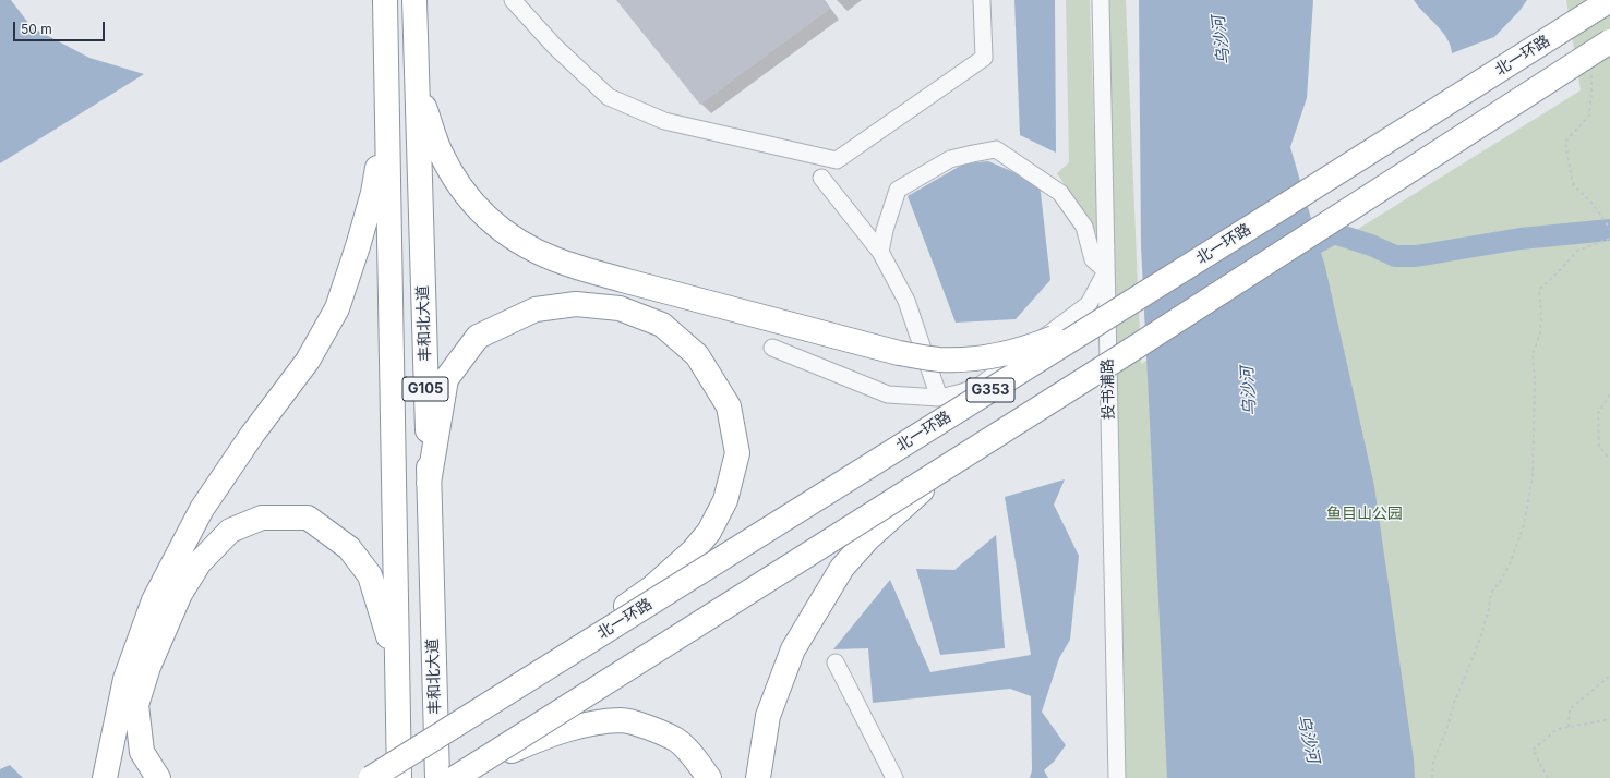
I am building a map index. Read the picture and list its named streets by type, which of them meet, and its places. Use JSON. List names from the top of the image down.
{
  "streets": {
    "highway": [
      "北一环路",
      "丰和北大道",
      "G105",
      "G353"
    ],
    "street": ["投书浦路"]
  },
  "water": ["乌沙河"],
  "parks": ["鱼目山公园"],
  "scale_bar": "50 m"
}
